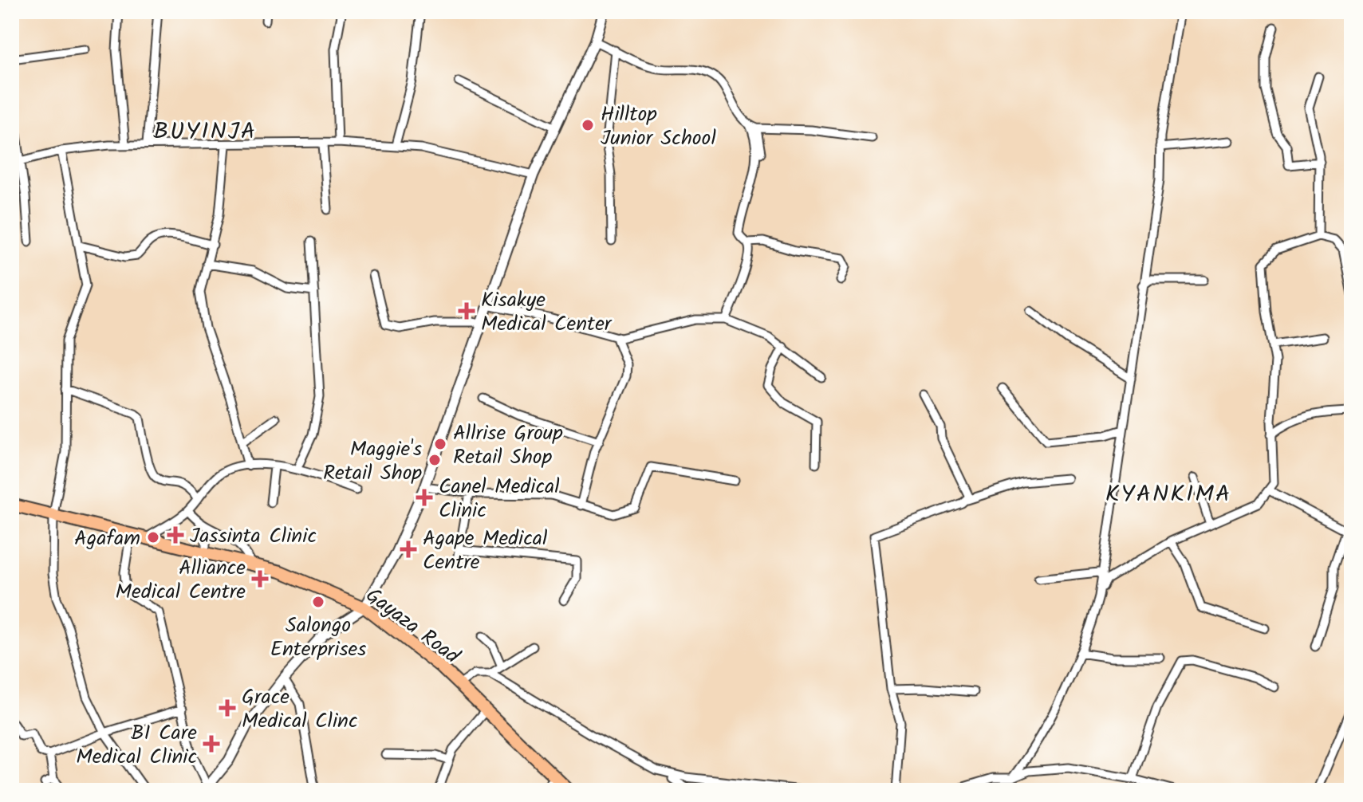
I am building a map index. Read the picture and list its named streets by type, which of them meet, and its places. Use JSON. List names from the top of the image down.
{
  "streets": {
    "main road": ["Gayaza Road"]
  },
  "districts": ["BUYINJA", "KYANKIMA"],
  "places": {
    "other": [
      "Hilltop Junior School",
      "Allrise Group Retail Shop",
      "Maggie's Retail Shop",
      "Agafam",
      "Salongo Enterprises"
    ],
    "health": [
      "Kisakye Medical Center",
      "Canel Medical Clinic",
      "Jassinta Clinic",
      "Agape Medical Centre",
      "Alliance Medical Centre",
      "Grace Medical Clinc",
      "BI Care Medical Clinic"
    ]
  }
}
